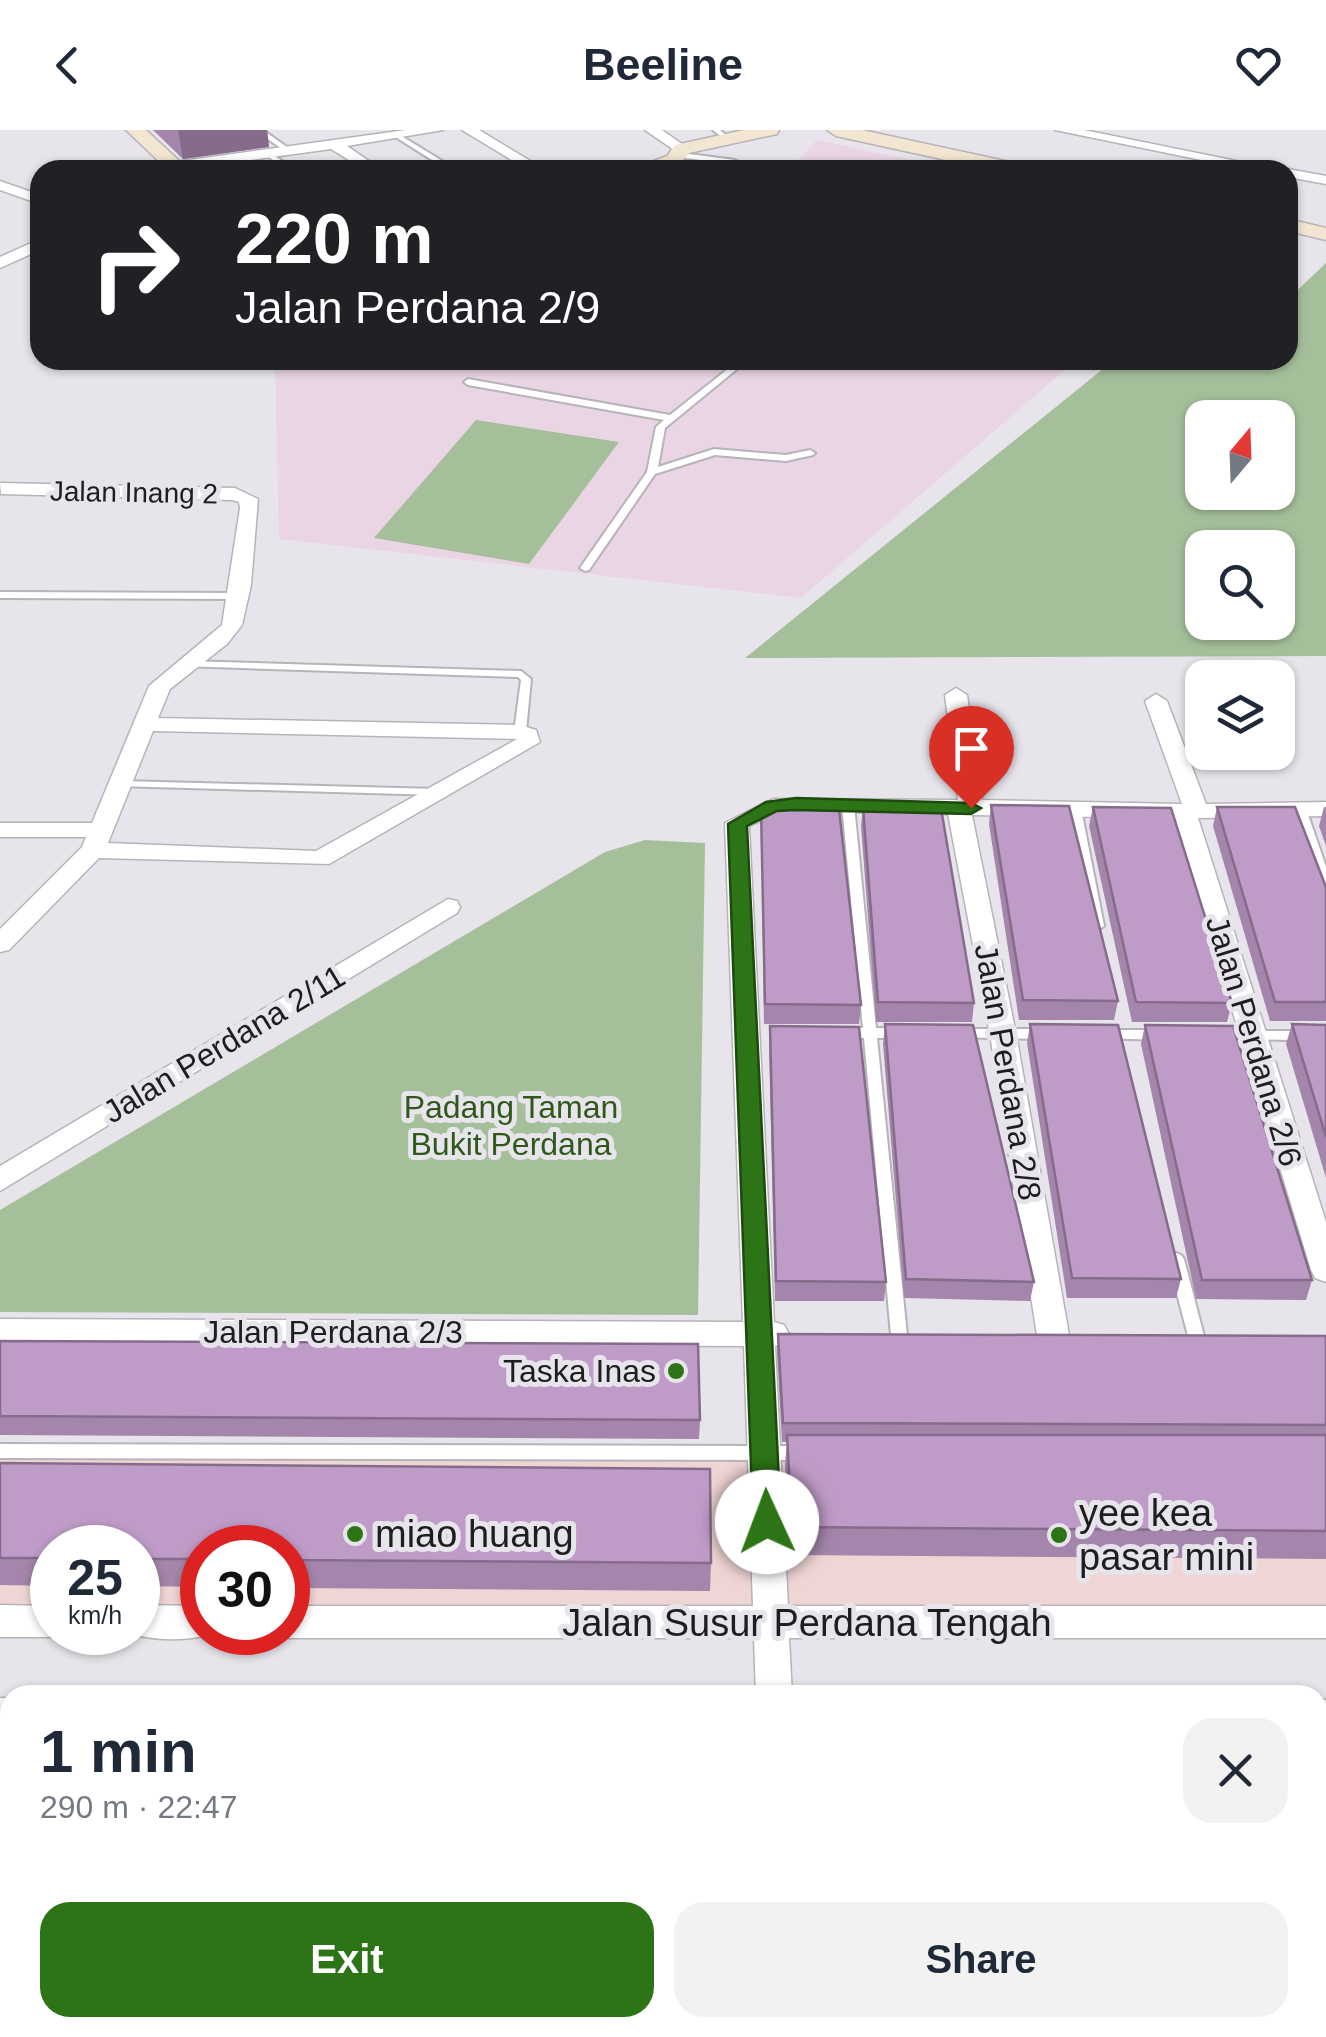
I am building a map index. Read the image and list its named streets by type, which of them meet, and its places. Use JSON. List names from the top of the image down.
{
  "streets": {
    "street": [
      "Jalan Inang 2",
      "Jalan Perdana 2/6",
      "Jalan Perdana 2/11",
      "Jalan Perdana 2/8",
      "Jalan Perdana 2/3",
      "Jalan Susur Perdana Tengah"
    ]
  },
  "parks": ["Padang Taman Bukit Perdana"],
  "places": ["Taska Inas", "miao huang", "yee kea pasar mini"],
  "north": "top",
  "page": {
    "header": "Beeline",
    "turn": ["220 m", "Jalan Perdana 2/9"],
    "speed": "25 km/h",
    "limit": "30",
    "heading": ["1 min", "290 m · 22:47"],
    "buttons": ["Exit", "Share"]
  }
}
